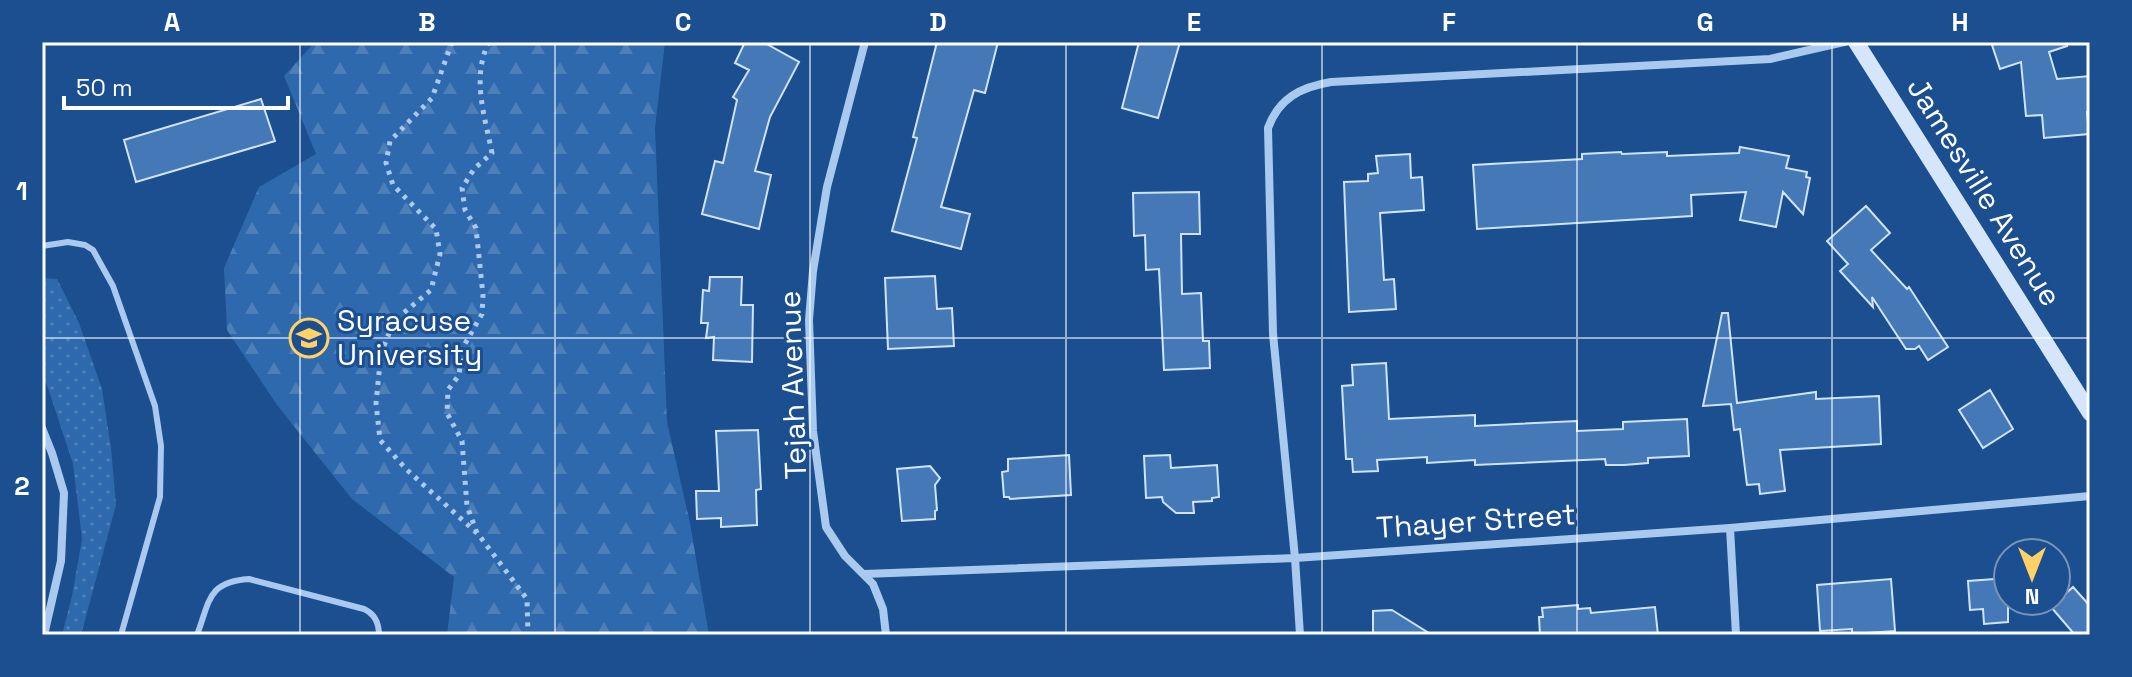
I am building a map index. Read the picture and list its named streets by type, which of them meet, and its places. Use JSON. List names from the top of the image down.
{
  "streets": {
    "street": ["Jamesville Avenue", "Tejah Avenue", "Thayer Street"]
  },
  "crossings": [
    ["Tejah Avenue", "Thayer Street"]
  ],
  "places": {
    "school or university": ["Syracuse University"]
  },
  "scale_bar": "50 m",
  "north": "bottom",
  "grid": {
    "columns": [
      "A",
      "B",
      "C",
      "D",
      "E",
      "F",
      "G",
      "H"
    ],
    "rows": ["1", "2"]
  }
}
